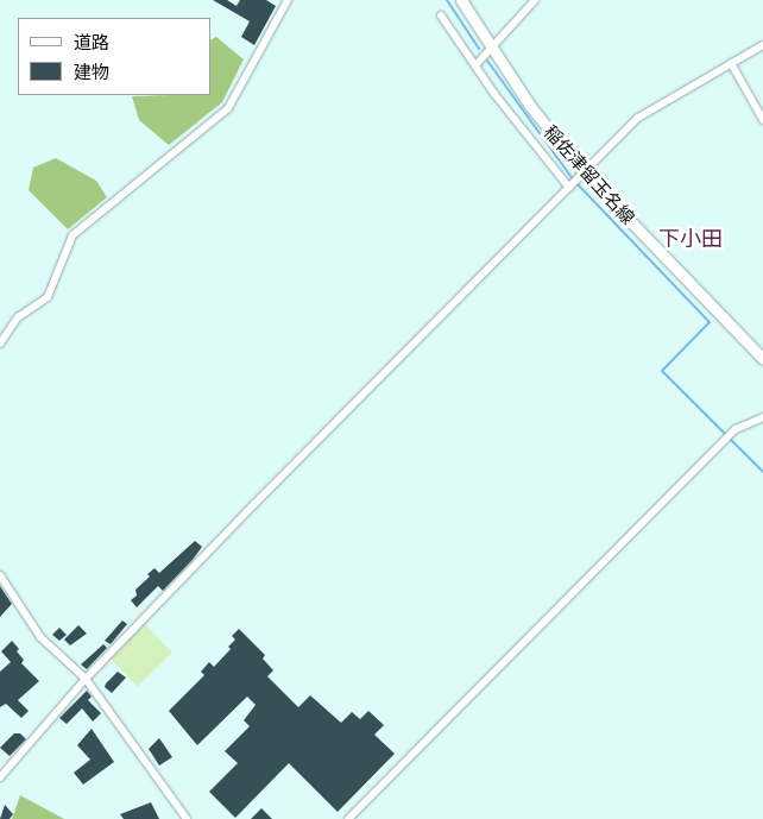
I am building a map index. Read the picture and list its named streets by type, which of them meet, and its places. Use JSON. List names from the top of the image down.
{
  "streets": {
    "main road": ["稲佐津留玉名線"]
  },
  "districts": ["下小田"],
  "legend": ["道路", "建物"]
}
